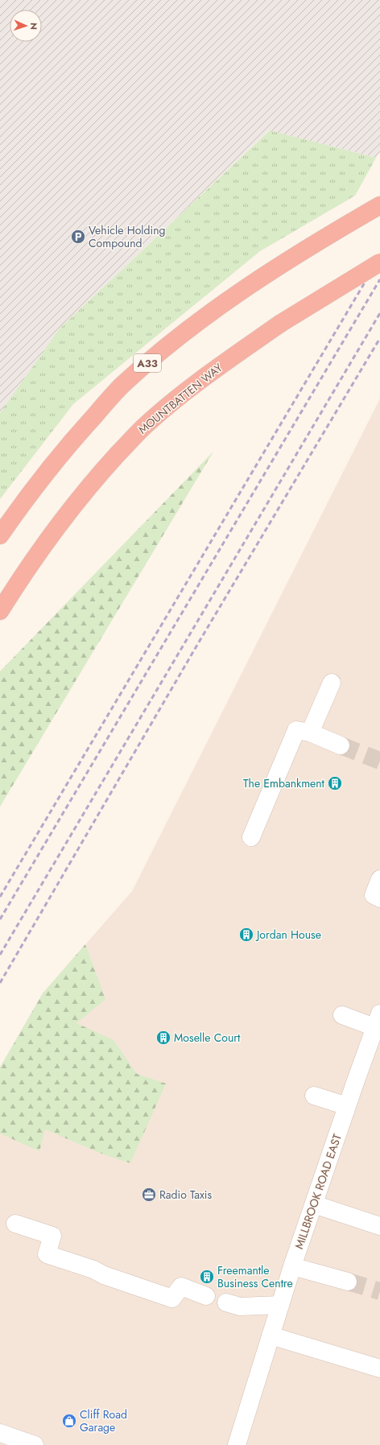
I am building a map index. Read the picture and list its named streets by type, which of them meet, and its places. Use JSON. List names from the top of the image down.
{
  "streets": {
    "highway": ["A33", "MOUNTBATTEN WAY"],
    "street": ["MILLBROOK ROAD EAST"]
  },
  "places": {
    "parking": ["Vehicle Holding Compound"],
    "building": [
      "The Embankment",
      "Jordan House",
      "Moselle Court",
      "Freemantle Business Centre"
    ],
    "office": ["Radio Taxis"],
    "shop": ["Cliff Road Garage"]
  },
  "north": "right"
}
